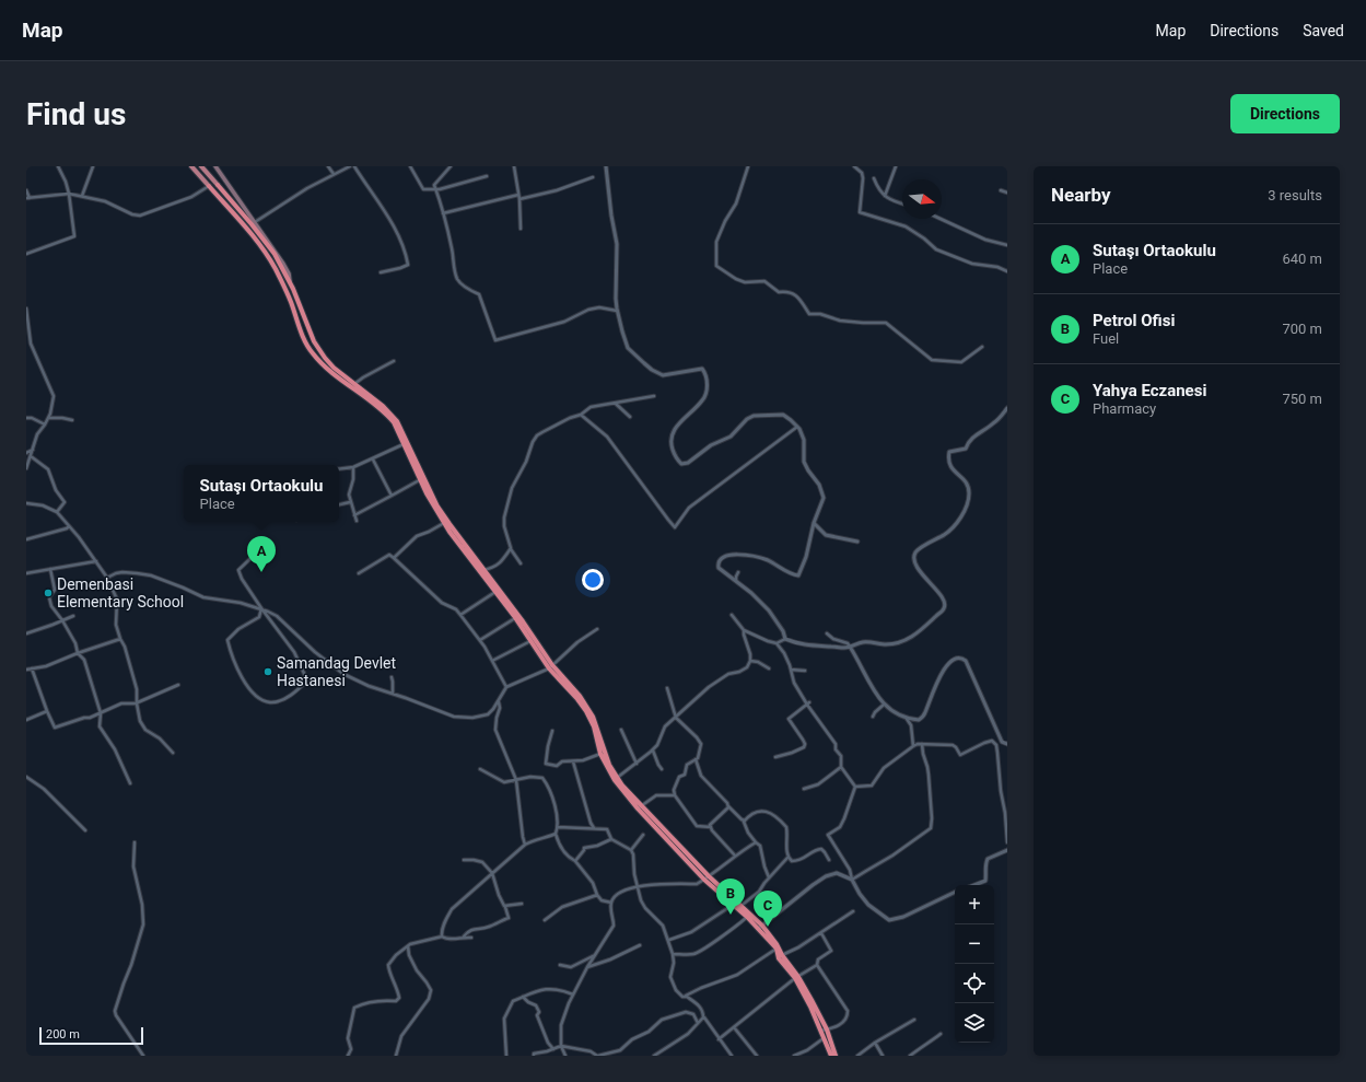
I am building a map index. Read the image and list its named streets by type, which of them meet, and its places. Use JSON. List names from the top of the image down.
{
  "places": ["Demenbasi Elementary School", "Samandag Devlet Hastanesi"],
  "scale_bar": "200 m",
  "north": "right",
  "page": {
    "header": "Map",
    "nav": ["Map", "Directions", "Saved"],
    "buttons": "Directions",
    "title": "Find us",
    "heading": ["Nearby", "3 results"],
    "list": [
      {
        "mark": "A",
        "name": "Sutaşı Ortaokulu",
        "note": "Place",
        "value": "640 m"
      },
      {
        "mark": "B",
        "name": "Petrol Ofisi",
        "note": "Fuel",
        "value": "700 m"
      },
      {
        "mark": "C",
        "name": "Yahya Eczanesi",
        "note": "Pharmacy",
        "value": "750 m"
      }
    ],
    "popup": ["Sutaşı Ortaokulu", "Place"],
    "pins": ["A", "B", "C"],
    "map_buttons": ["+", "−"],
    "scale": "200 m"
  }
}
